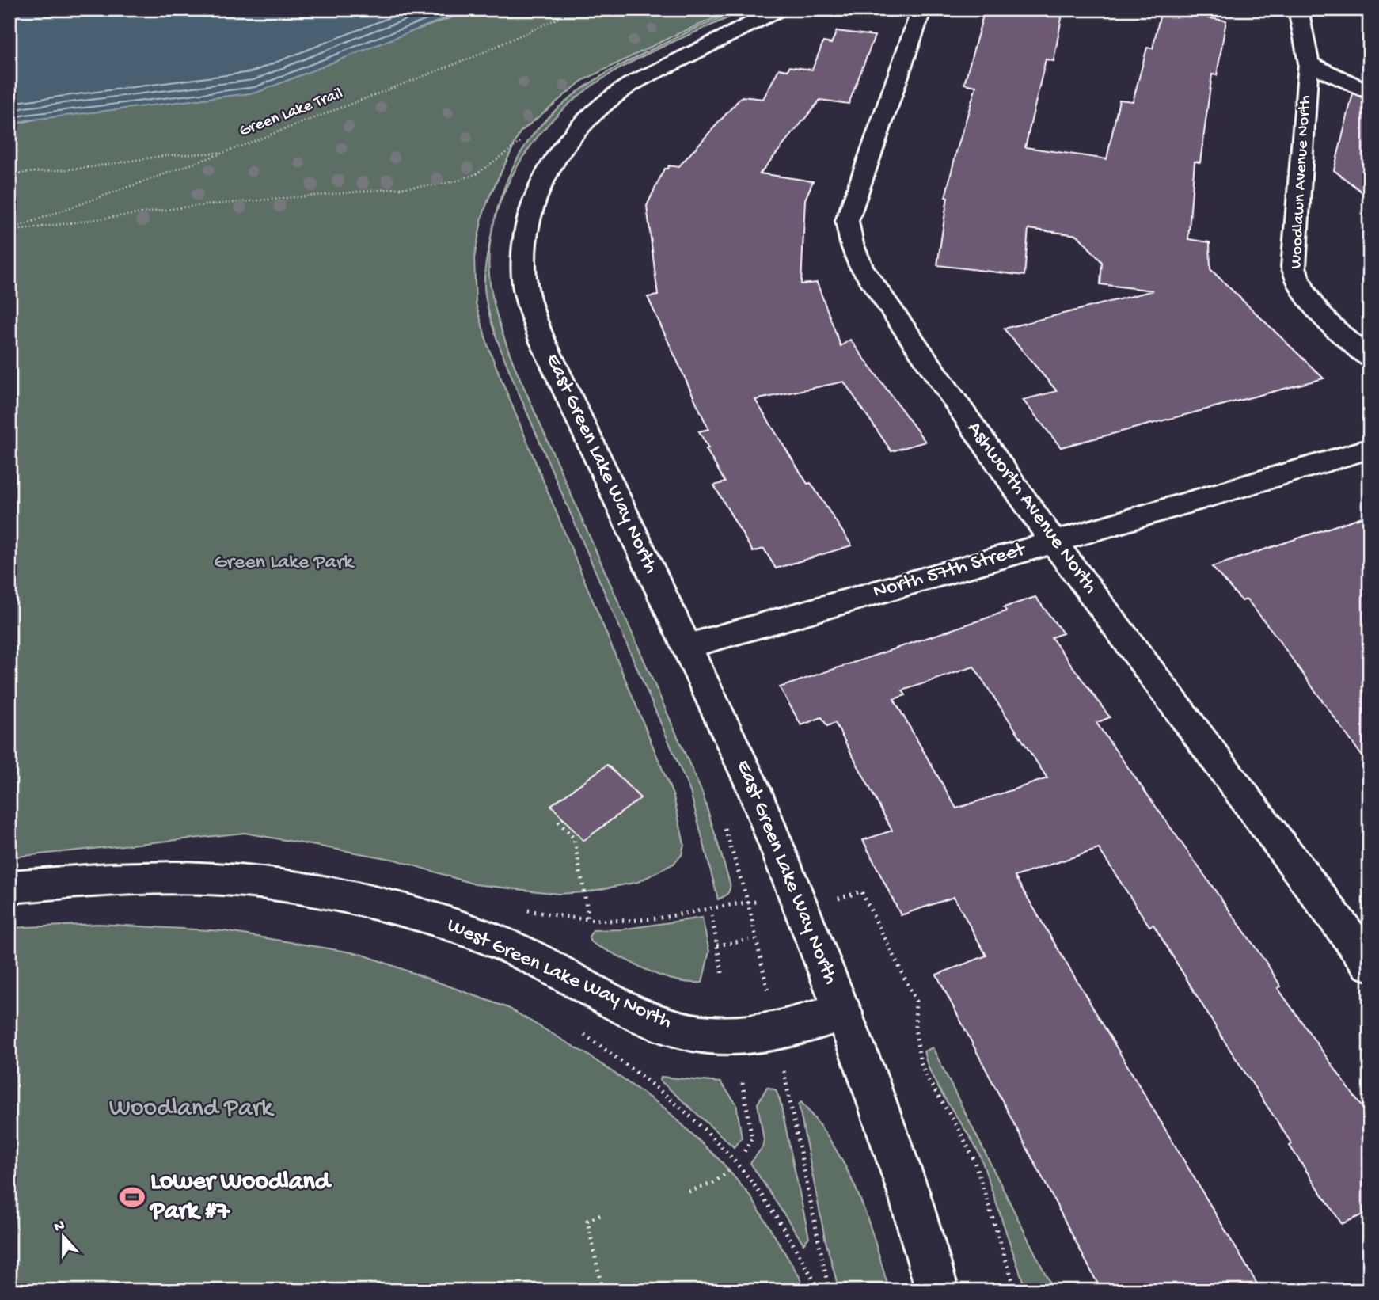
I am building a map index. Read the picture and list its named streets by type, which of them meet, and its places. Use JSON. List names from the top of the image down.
{
  "streets": {
    "street": [
      "Woodlawn Avenue North",
      "East Green Lake Way North",
      "Ashworth Avenue North",
      "North 57th Street",
      "West Green Lake Way North"
    ],
    "path": ["Green Lake Trail"]
  },
  "crossings": [
    ["East Green Lake Way North", "North 57th Street"],
    ["East Green Lake Way North", "West Green Lake Way North"],
    ["Ashworth Avenue North", "North 57th Street"]
  ],
  "parks": ["Green Lake Park", "Woodland Park"],
  "places": {
    "sports": ["Lower Woodland Park #7"]
  },
  "north": "top"
}
